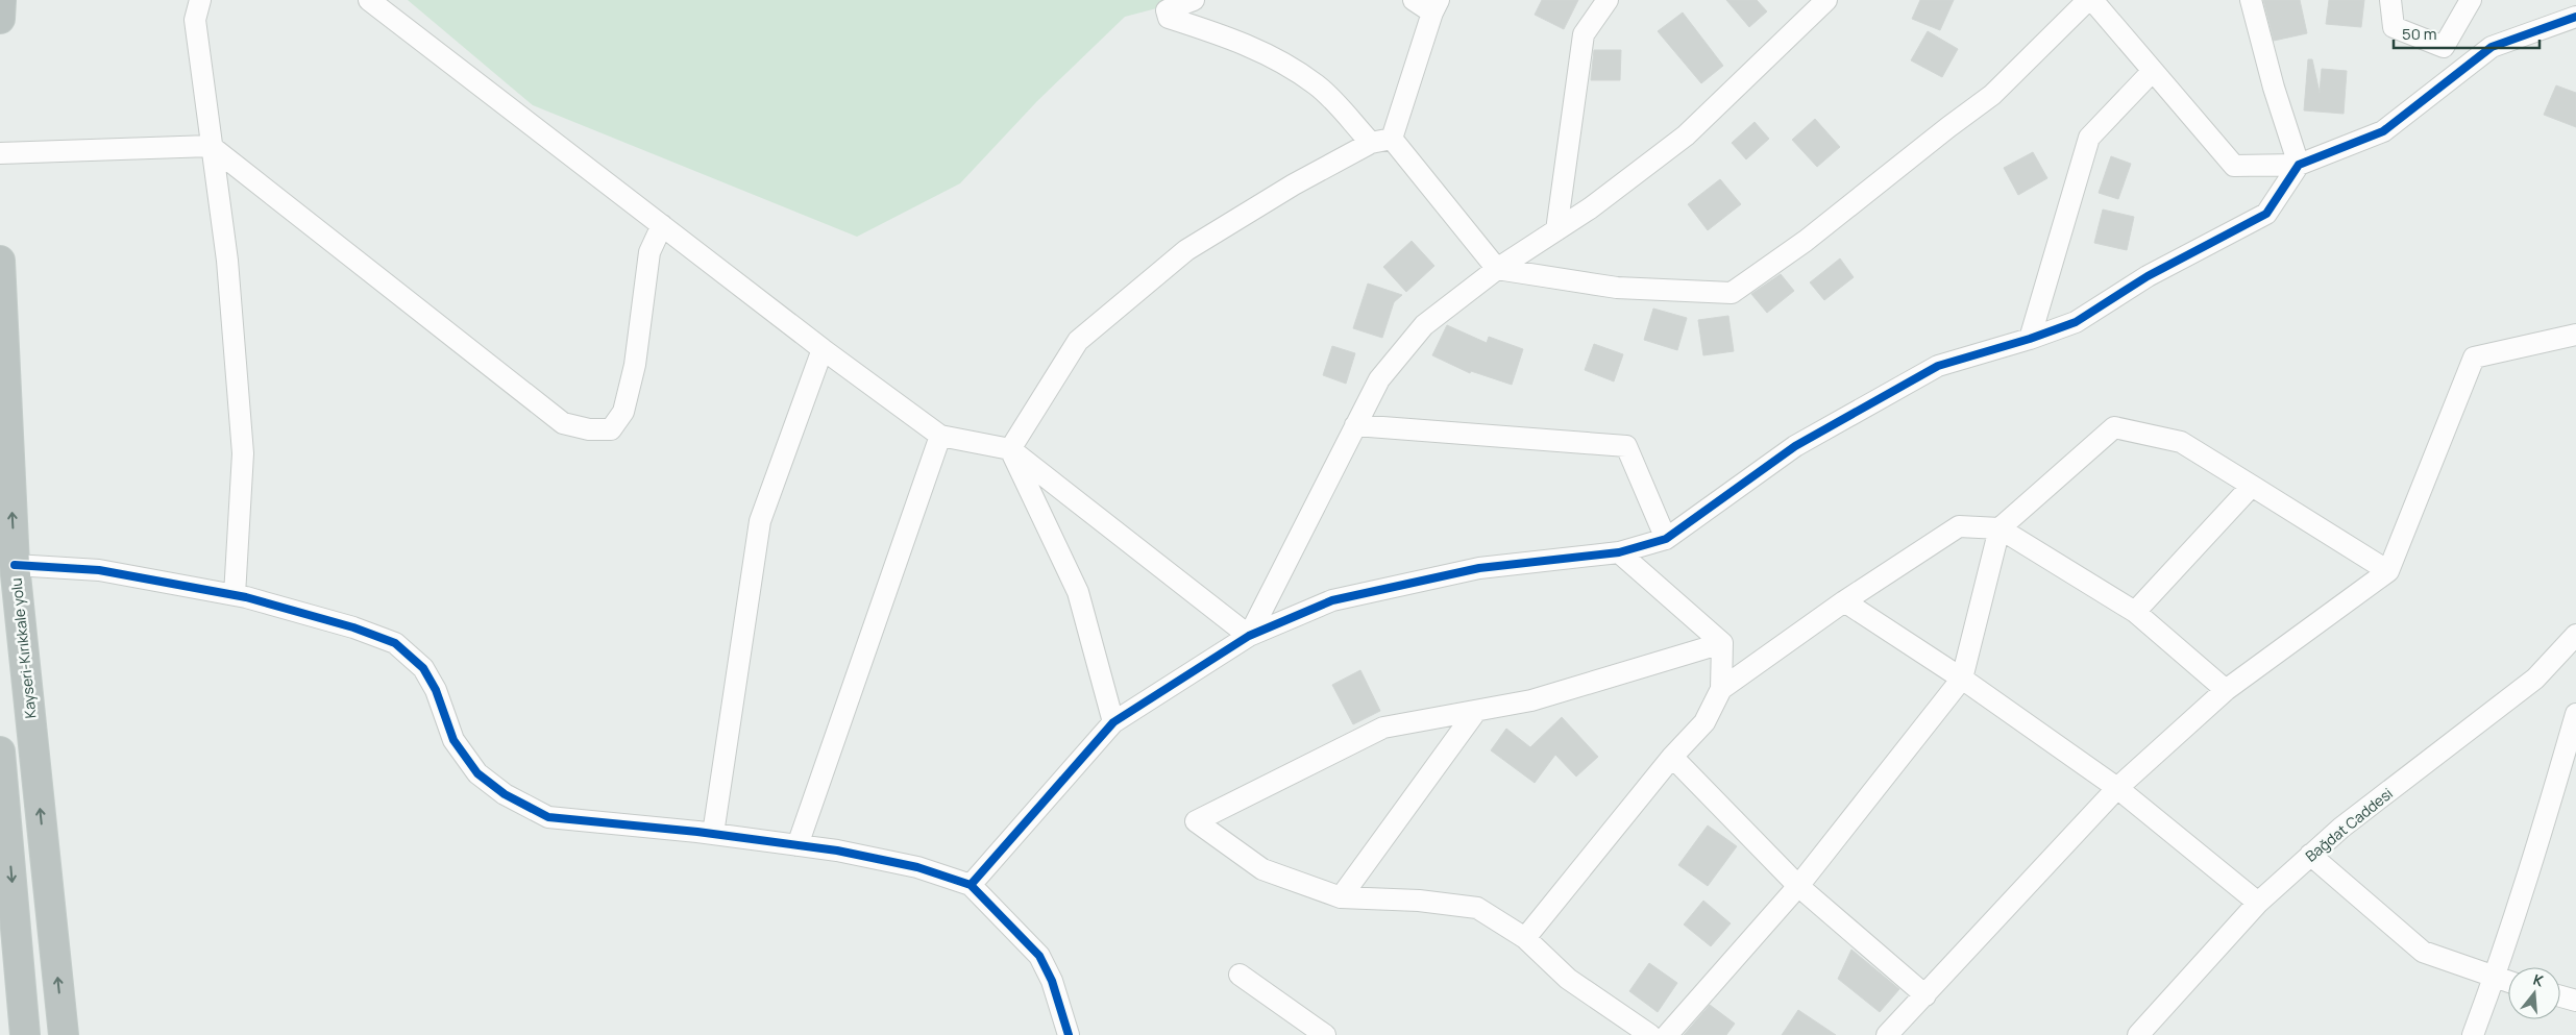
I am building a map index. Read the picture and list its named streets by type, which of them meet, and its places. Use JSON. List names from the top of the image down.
{
  "streets": {
    "highway": ["Kayseri-Kırıkkale yolu"],
    "street": ["Bağdat Caddesi"]
  },
  "scale_bar": "50 m",
  "north": "top"
}
